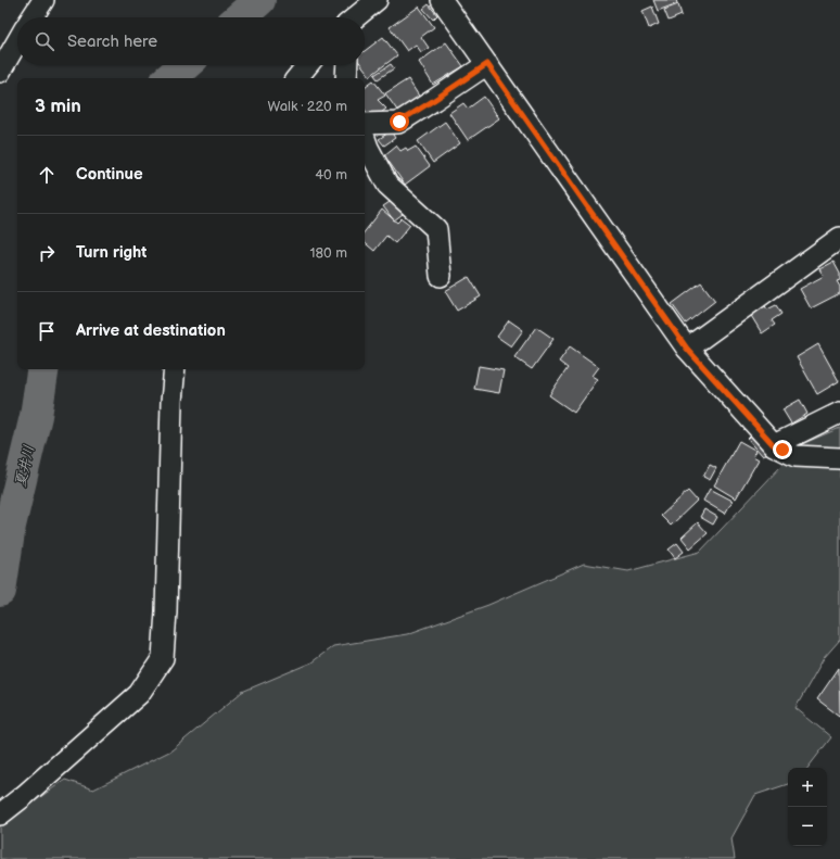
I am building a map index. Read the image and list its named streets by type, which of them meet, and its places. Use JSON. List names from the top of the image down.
{
  "water": ["夏井川"],
  "page": {
    "search": "Search here",
    "heading": ["3 min", "Walk · 220 m"],
    "list": [
      ["Continue", "40 m"],
      ["Turn right", "180 m"],
      "Arrive at destination"
    ],
    "map_buttons": ["+", "−"]
  }
}
